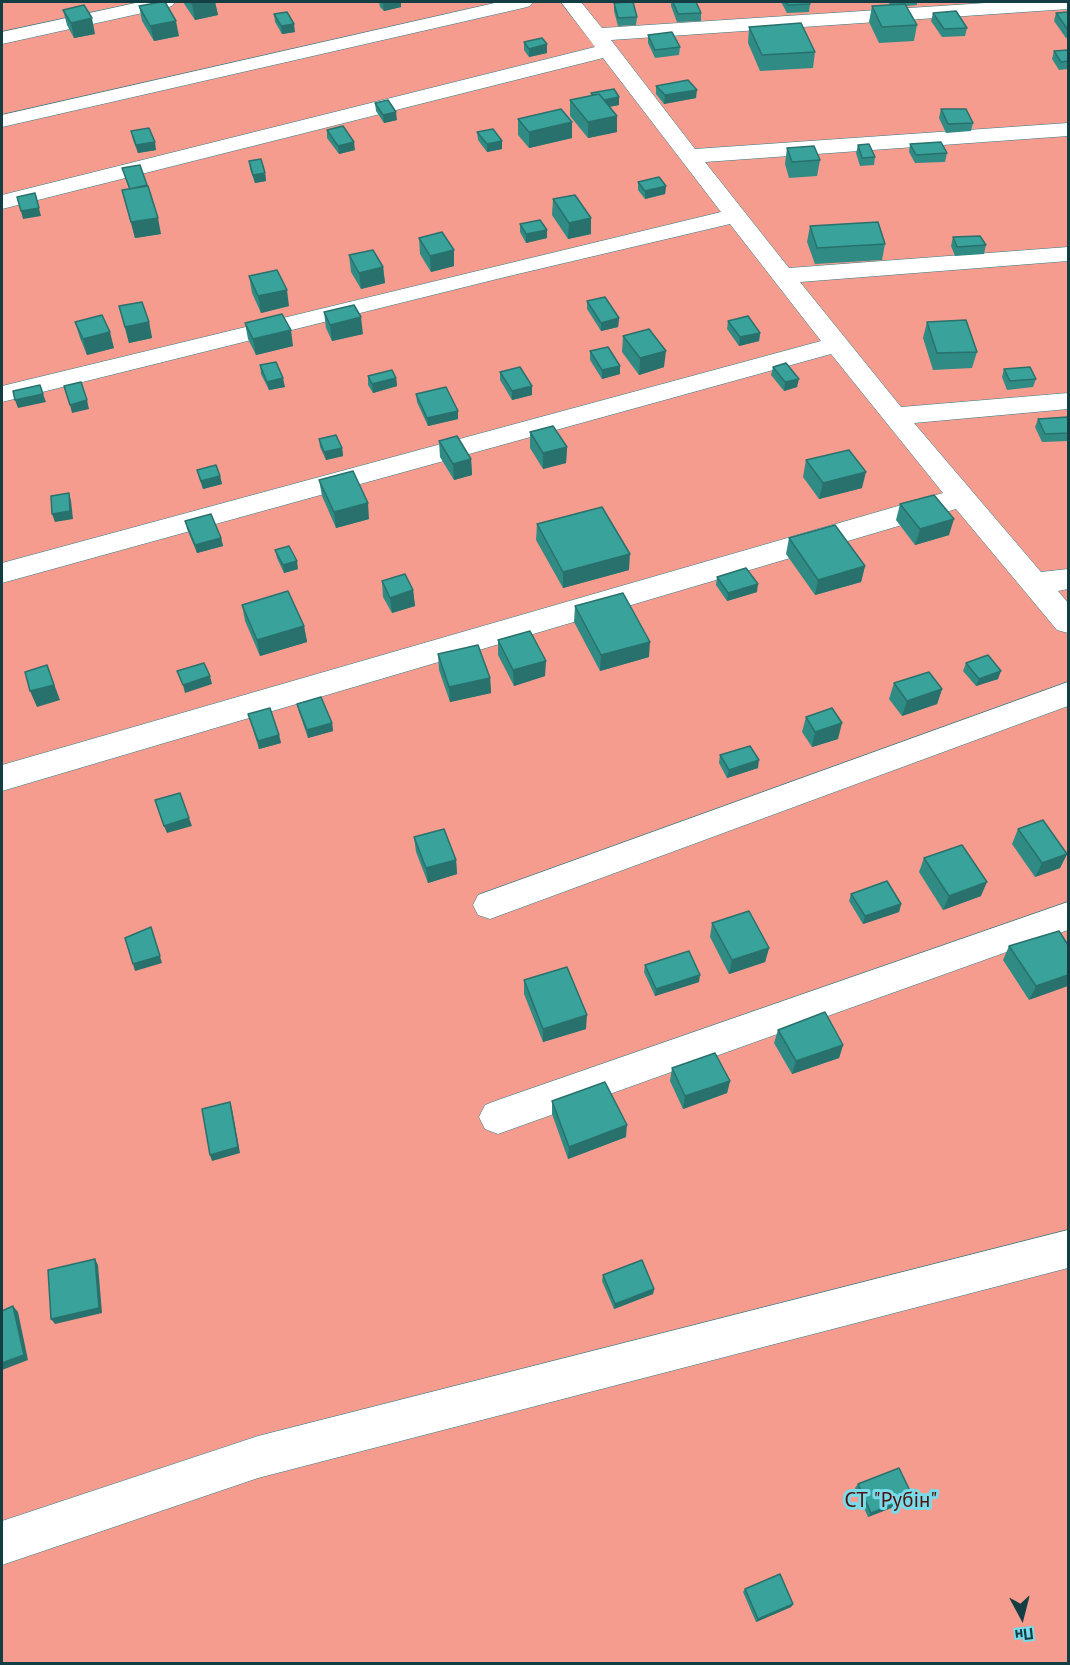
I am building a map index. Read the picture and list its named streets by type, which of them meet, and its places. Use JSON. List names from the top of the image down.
{
  "parks": ["СТ \"Рубін\""],
  "north": "bottom"
}
